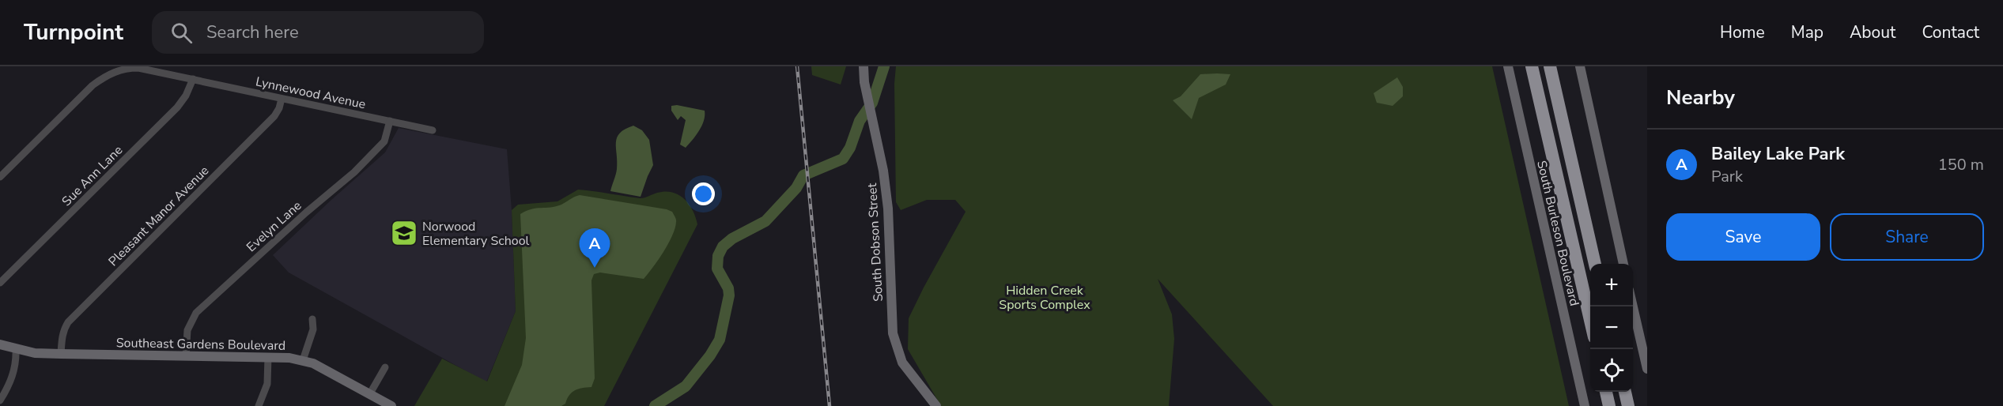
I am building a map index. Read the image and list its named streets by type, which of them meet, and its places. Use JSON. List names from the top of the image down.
{
  "streets": {
    "street": [
      "Lynnewood Avenue",
      "Sue Ann Lane",
      "Pleasant Manor Avenue",
      "Evelyn Lane",
      "South Burleson Boulevard",
      "South Dobson Street",
      "Southeast Gardens Boulevard"
    ]
  },
  "crossings": [
    ["Lynnewood Avenue", "Sue Ann Lane"],
    ["Lynnewood Avenue", "Pleasant Manor Avenue"],
    ["Lynnewood Avenue", "Evelyn Lane"],
    ["Pleasant Manor Avenue", "Southeast Gardens Boulevard"],
    ["Evelyn Lane", "Southeast Gardens Boulevard"]
  ],
  "parks": ["Hidden Creek Sports Complex"],
  "places": {
    "school or university": ["Norwood Elementary School"]
  },
  "page": {
    "header": "Turnpoint",
    "search": "Search here",
    "nav": [
      "Home",
      "Map",
      "About",
      "Contact"
    ],
    "heading": "Nearby",
    "list": [
      {
        "mark": "A",
        "name": "Bailey Lake Park",
        "note": "Park",
        "value": "150 m"
      }
    ],
    "buttons": ["Save", "Share"],
    "pins": "A",
    "map_buttons": ["+", "−"]
  }
}
